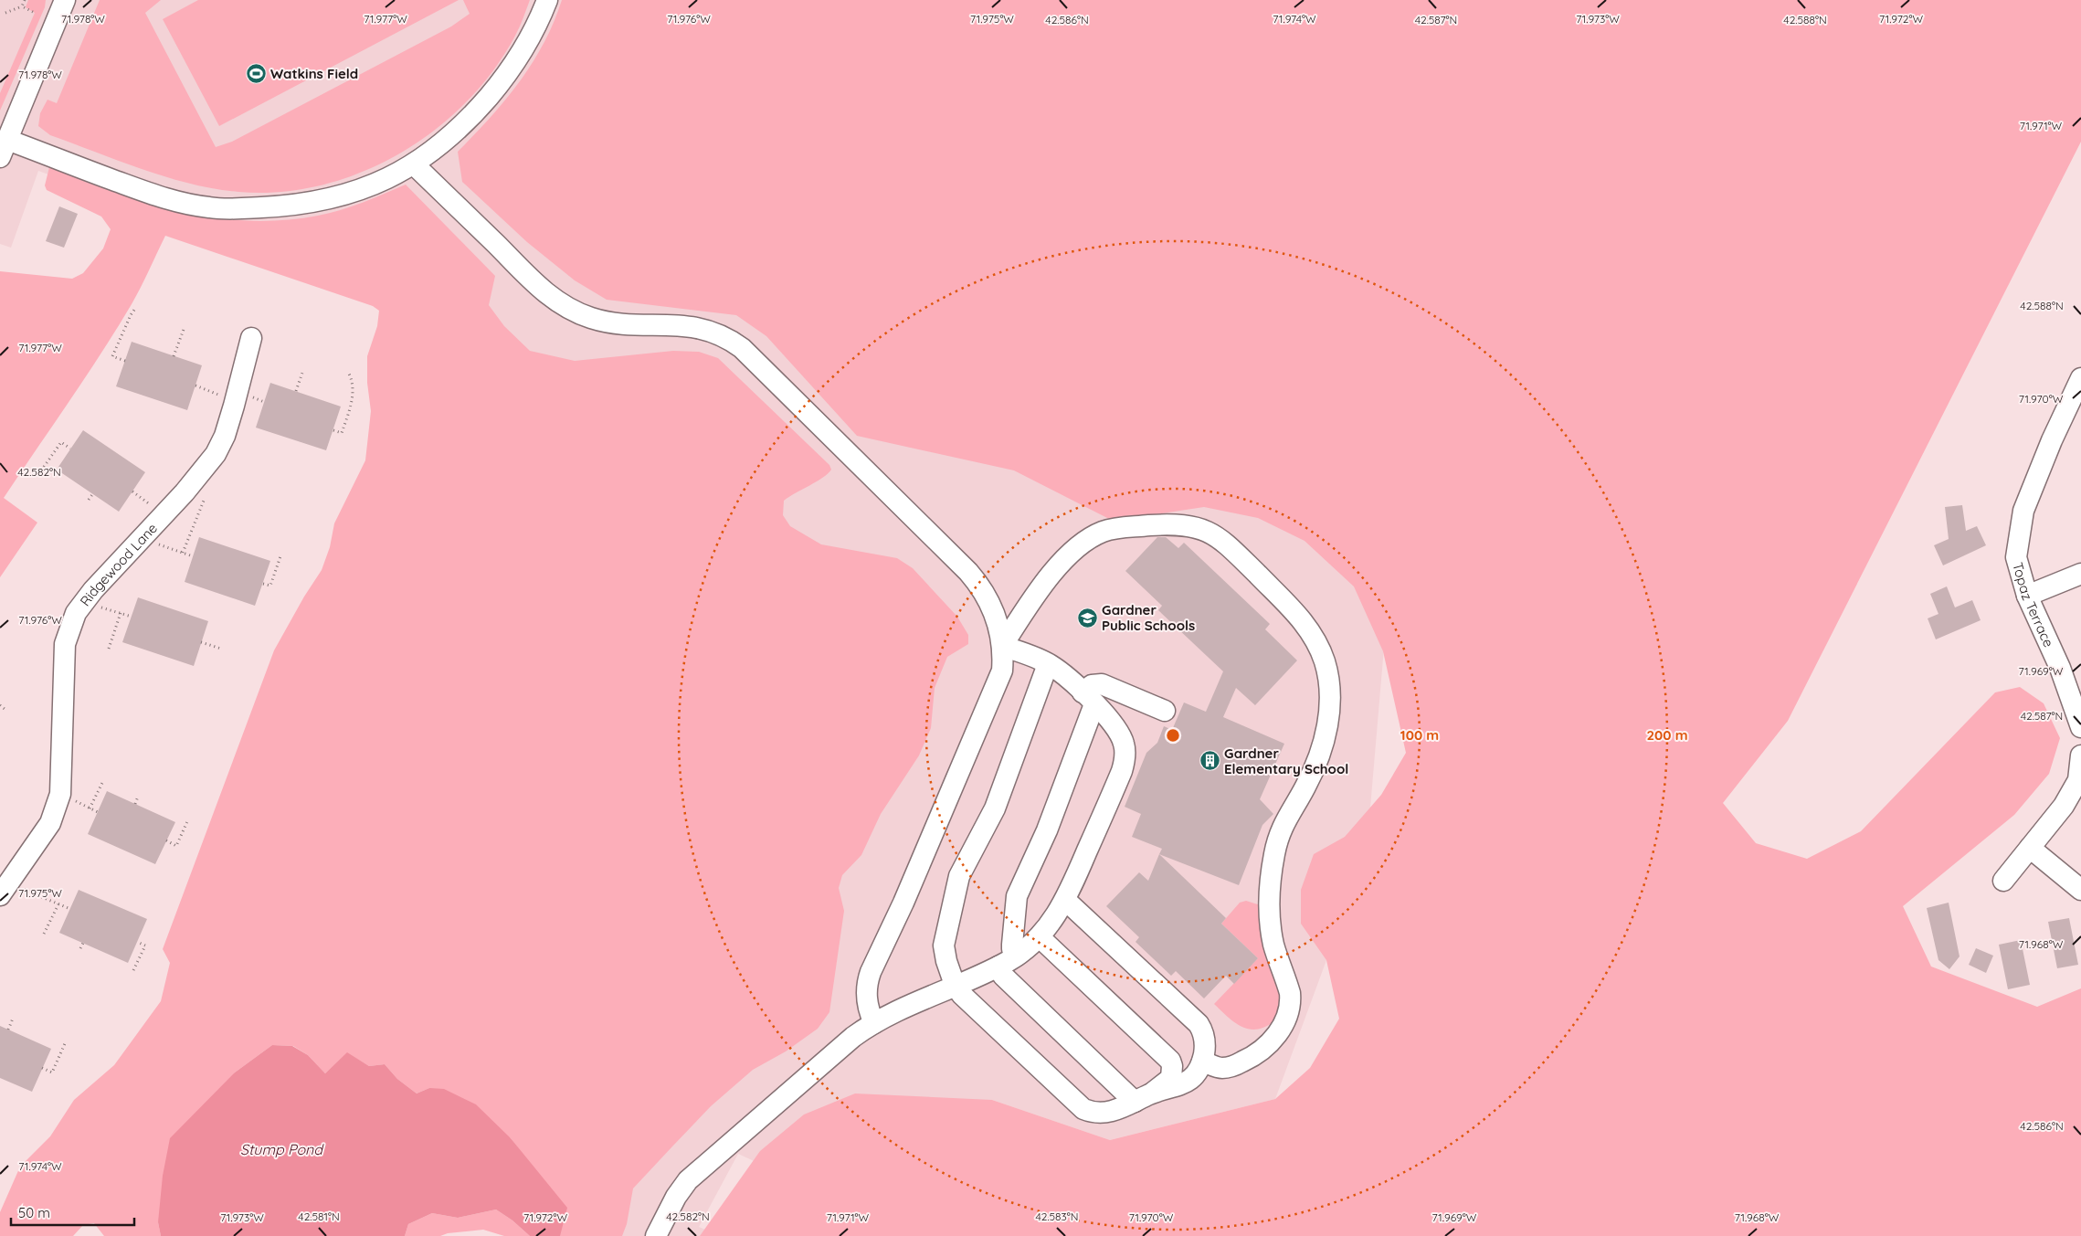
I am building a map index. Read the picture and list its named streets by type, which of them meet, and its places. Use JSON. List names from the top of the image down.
{
  "streets": {
    "street": ["Ridgewood Lane", "Topaz Terrace"]
  },
  "water": ["Stump Pond"],
  "places": {
    "sports": ["Watkins Field"],
    "school or university": ["Gardner Public Schools"],
    "building": ["Gardner Elementary School"]
  },
  "scale_bar": "50 m",
  "coordinates": [
    "71.978°W",
    "71.977°W",
    "71.976°W",
    "71.975°W",
    "71.974°W",
    "71.973°W",
    "71.972°W",
    "42.586°N",
    "42.587°N",
    "42.588°N",
    "71.971°W",
    "71.970°W",
    "42.582°N",
    "71.969°W",
    "71.968°W",
    "42.581°N",
    "42.583°N"
  ],
  "rings": ["100 m", "200 m"]
}
